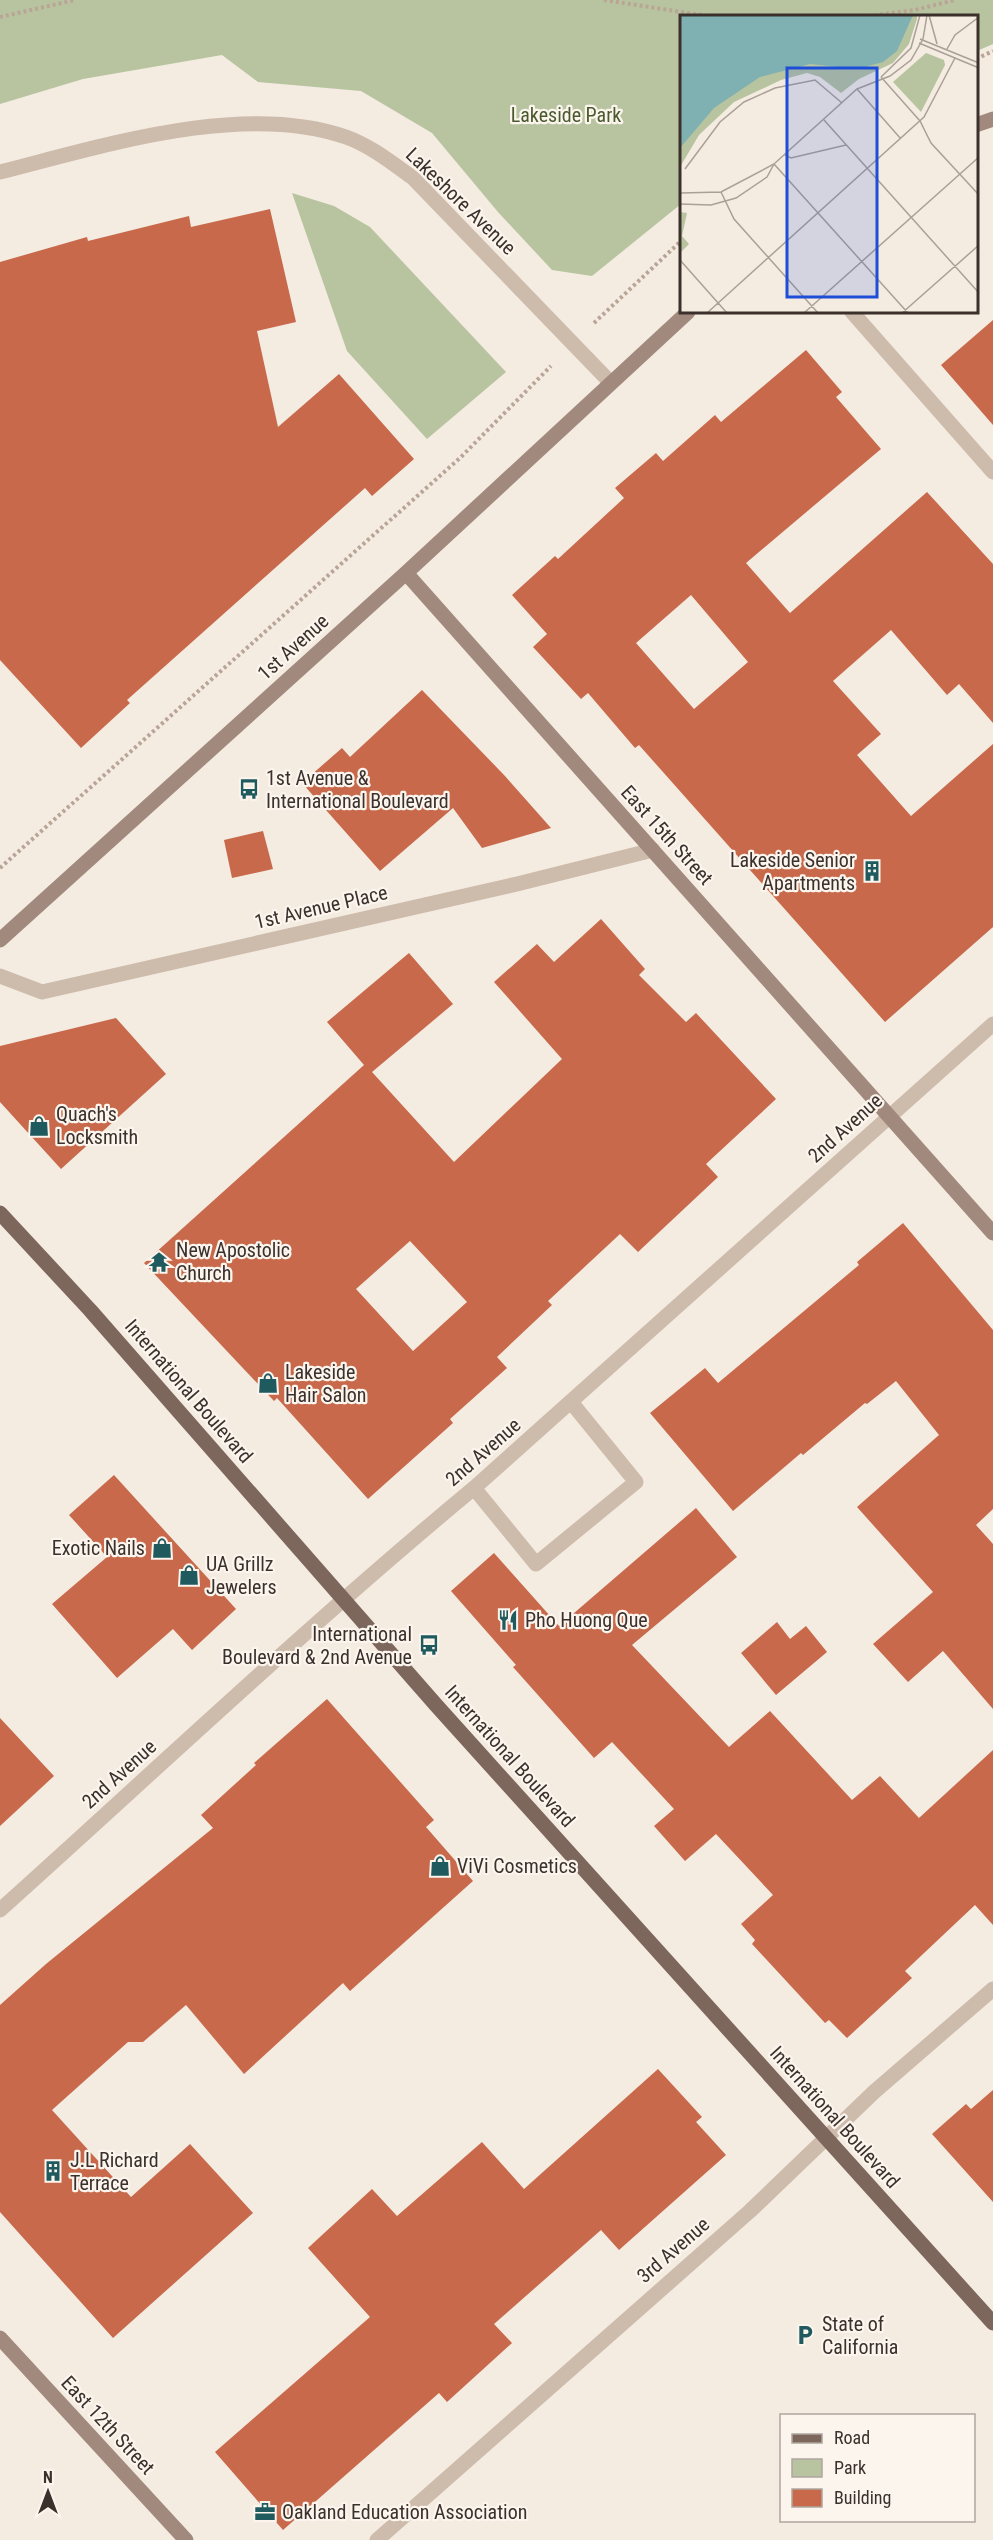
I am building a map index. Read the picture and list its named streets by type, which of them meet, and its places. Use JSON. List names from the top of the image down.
{
  "streets": {
    "main road": [
      "1st Avenue",
      "East 15th Street",
      "International Boulevard",
      "East 12th Street"
    ],
    "street": [
      "Lakeshore Avenue",
      "1st Avenue Place",
      "2nd Avenue",
      "3rd Avenue"
    ]
  },
  "crossings": [
    ["Lakeshore Avenue", "1st Avenue"],
    ["1st Avenue", "East 15th Street"],
    ["East 15th Street", "1st Avenue Place"],
    ["East 15th Street", "2nd Avenue"],
    ["2nd Avenue", "International Boulevard"],
    ["International Boulevard", "3rd Avenue"]
  ],
  "parks": ["Lakeside Park"],
  "places": {
    "bus stop": ["1st Avenue & International Boulevard", "International Boulevard & 2nd Avenue"],
    "building": ["Lakeside Senior Apartments", "J.L Richard Terrace"],
    "shop": [
      "Quach's Locksmith",
      "Lakeside Hair Salon",
      "Exotic Nails",
      "UA Grillz Jewelers",
      "ViVi Cosmetics"
    ],
    "temple": ["New Apostolic Church"],
    "restaurant": ["Pho Huong Que"],
    "parking": ["State of California"],
    "office": ["Oakland Education Association"]
  },
  "legend": ["Road", "Park", "Building"],
  "north": "top"
}
